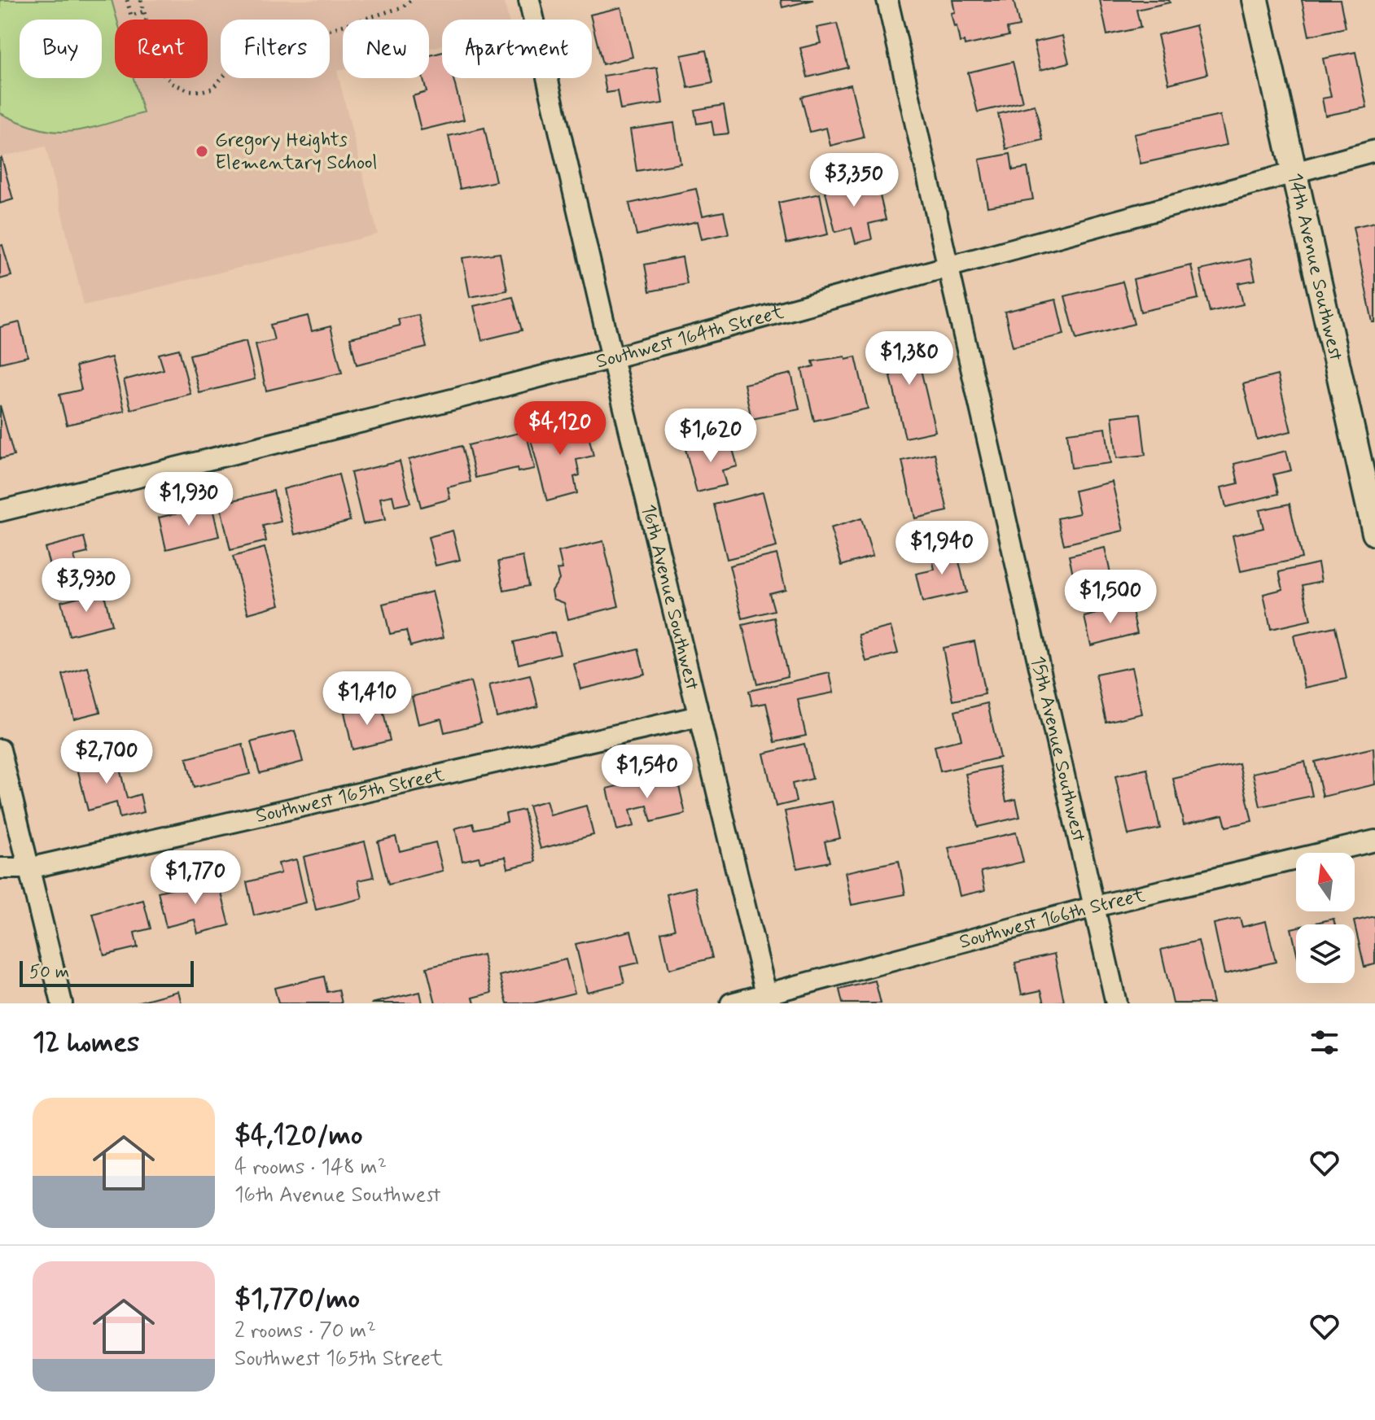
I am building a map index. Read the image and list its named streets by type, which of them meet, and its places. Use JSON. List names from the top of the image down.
{
  "streets": {
    "street": [
      "14th Avenue Southwest",
      "Southwest 164th Street",
      "16th Avenue Southwest",
      "15th Avenue Southwest",
      "Southwest 165th Street",
      "Southwest 166th Street"
    ]
  },
  "crossings": [
    ["14th Avenue Southwest", "Southwest 164th Street"],
    ["Southwest 164th Street", "16th Avenue Southwest"],
    ["Southwest 164th Street", "15th Avenue Southwest"],
    ["16th Avenue Southwest", "Southwest 165th Street"],
    ["16th Avenue Southwest", "Southwest 166th Street"],
    ["15th Avenue Southwest", "Southwest 166th Street"]
  ],
  "places": ["Gregory Heights Elementary School"],
  "scale_bar": "50 m",
  "north": "top",
  "page": {
    "chip": [
      "Buy",
      "Rent",
      "Filters",
      "New",
      "Apartment"
    ],
    "price": [
      "$3,350",
      "$1,380",
      "$4,120",
      "$1,620",
      "$1,930",
      "$1,940",
      "$3,930",
      "$1,500",
      "$1,410",
      "$2,700",
      "$1,540",
      "$1,770"
    ],
    "scale": "50 m",
    "heading": "12 homes",
    "list": [
      {
        "name": "$4,120/mo",
        "note": "4 rooms · 148 m² · 16th Avenue Southwest"
      },
      {
        "name": "$1,770/mo",
        "note": "2 rooms · 70 m² · Southwest 165th Street"
      }
    ]
  }
}
